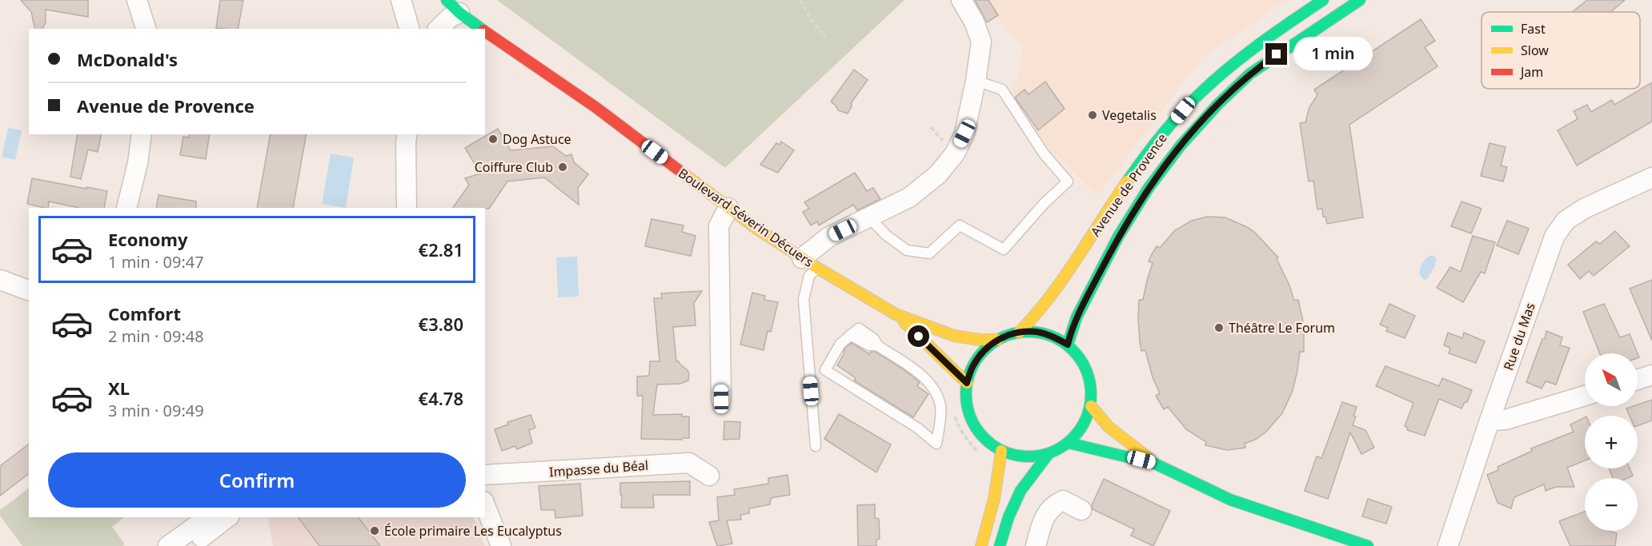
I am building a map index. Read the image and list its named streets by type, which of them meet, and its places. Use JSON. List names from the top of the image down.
{
  "streets": {
    "main road": ["Avenue de Provence", "Boulevard Séverin Décuers"],
    "street": ["Rue du Mas", "Impasse du Béal"]
  },
  "crossings": [
    ["Avenue de Provence", "Boulevard Séverin Décuers"]
  ],
  "places": [
    "Vegetalis",
    "Dog Astuce",
    "Coiffure Club",
    "Théâtre Le Forum",
    "École primaire Les Eucalyptus"
  ],
  "legend": ["Fast", "Slow", "Jam"],
  "north": "top left",
  "page": {
    "banner": ["McDonald's", "Avenue de Provence"],
    "bubble": "1 min",
    "list": [
      {
        "name": "Economy",
        "note": "1 min · 09:47",
        "value": "€2.81"
      },
      {
        "name": "Comfort",
        "note": "2 min · 09:48",
        "value": "€3.80"
      },
      {
        "name": "XL",
        "note": "3 min · 09:49",
        "value": "€4.78"
      }
    ],
    "map_buttons": ["+", "−"],
    "buttons": "Confirm"
  }
}
